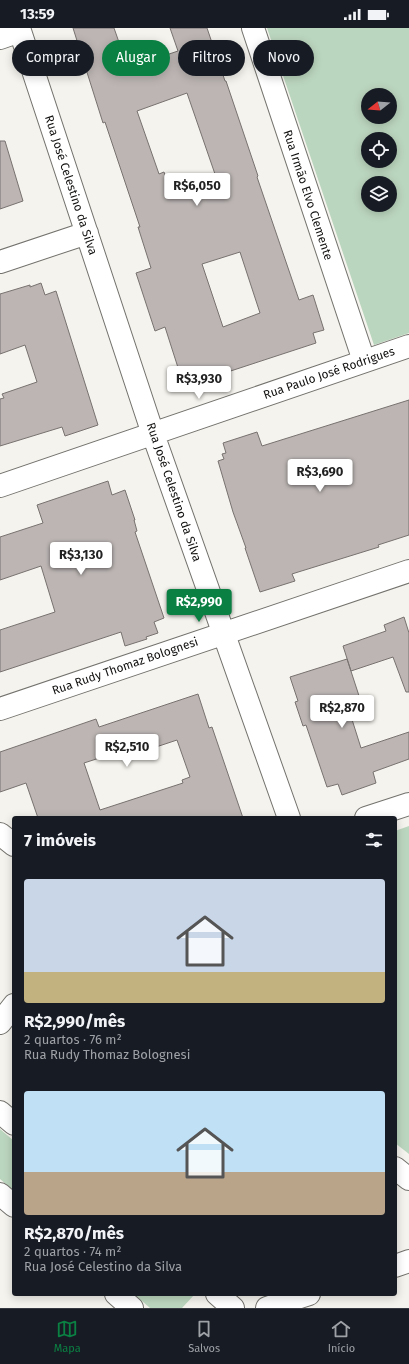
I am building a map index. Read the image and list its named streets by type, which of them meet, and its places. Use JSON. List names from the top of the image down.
{
  "streets": {
    "street": [
      "Rua José Celestino da Silva",
      "Rua Irmão Elvo Clemente",
      "Rua Paulo José Rodrigues",
      "Rua Rudy Thomaz Bolognesi"
    ]
  },
  "crossings": [
    ["Rua José Celestino da Silva", "Rua Paulo José Rodrigues"],
    ["Rua José Celestino da Silva", "Rua Rudy Thomaz Bolognesi"],
    ["Rua Irmão Elvo Clemente", "Rua Paulo José Rodrigues"]
  ],
  "north": "left",
  "page": {
    "status": "13:59",
    "chip": [
      "Comprar",
      "Alugar",
      "Filtros",
      "Novo"
    ],
    "price": [
      "R$6,050",
      "R$3,930",
      "R$3,690",
      "R$3,130",
      "R$2,990",
      "R$2,870",
      "R$2,510"
    ],
    "heading": "7 imóveis",
    "list": [
      {
        "name": "R$2,990/mês",
        "note": "2 quartos · 76 m² · Rua Rudy Thomaz Bolognesi"
      },
      {
        "name": "R$2,870/mês",
        "note": "2 quartos · 74 m² · Rua José Celestino da Silva"
      }
    ],
    "tabs": ["Mapa", "Salvos", "Início"]
  }
}
